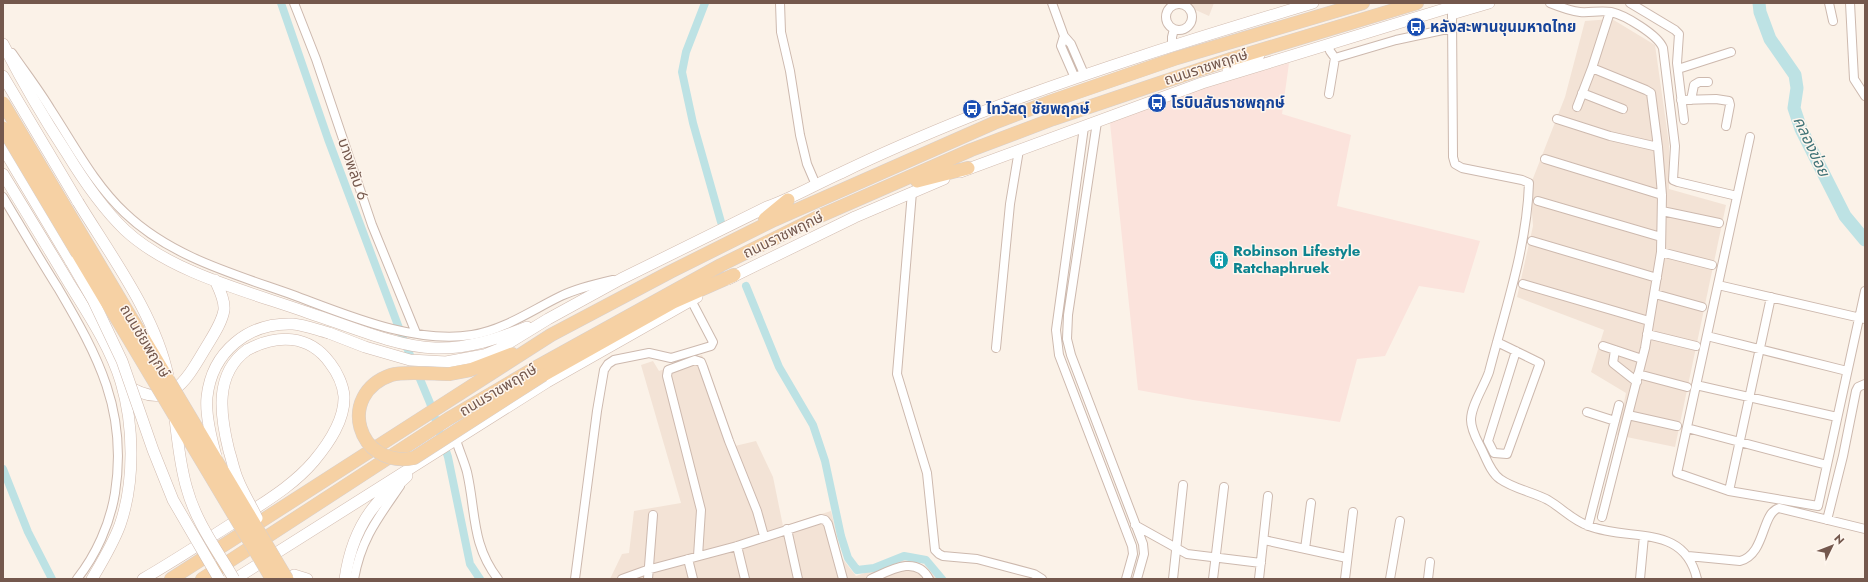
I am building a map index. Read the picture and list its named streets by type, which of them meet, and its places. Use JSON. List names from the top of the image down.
{
  "streets": {
    "main road": ["ถนนราชพฤกษ์", "ถนนชัยพฤกษ์"],
    "street": ["บางพลับ 6"]
  },
  "water": ["คลองข่อย"],
  "places": {
    "bus stop": ["หลังสะพานขุนมหาดไทย", "โรบินสันราชพฤกษ์", "ไทวัสดุ ชัยพฤกษ์"],
    "building": ["Robinson Lifestyle Ratchaphruek"]
  },
  "north": "top right"
}
